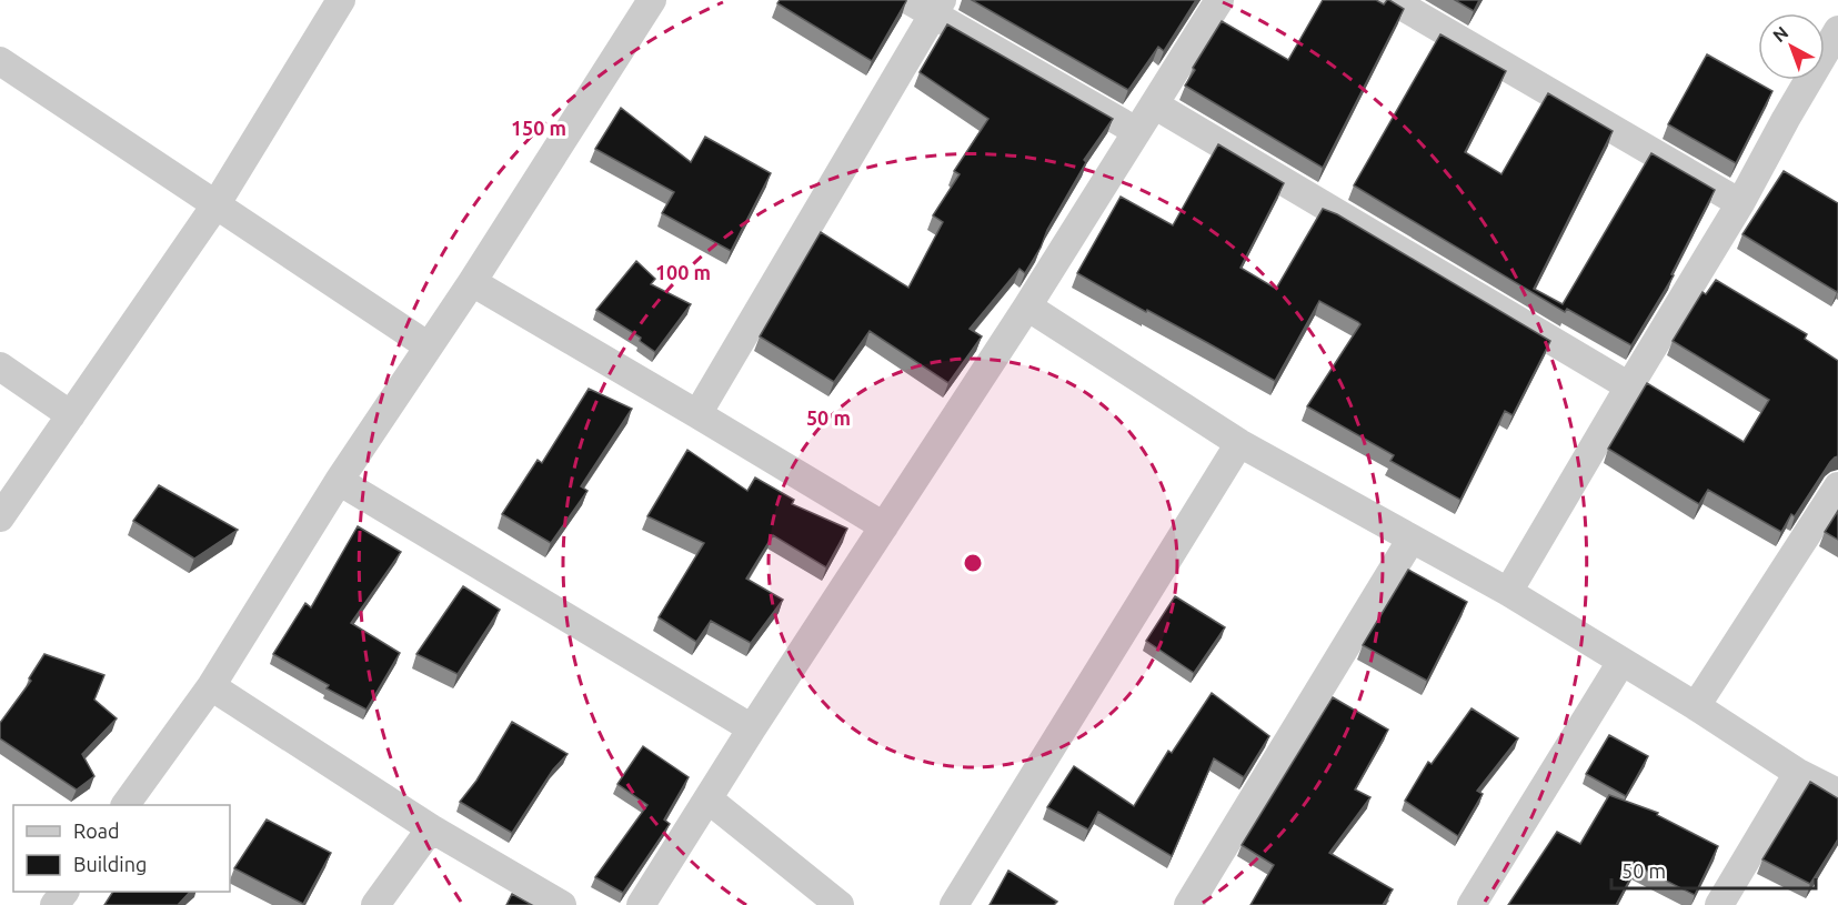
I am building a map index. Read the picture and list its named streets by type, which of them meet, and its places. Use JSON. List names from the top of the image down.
{
  "legend": ["Road", "Building"],
  "scale_bar": "50 m",
  "north": "top left",
  "rings": ["150 m", "100 m", "50 m"]
}
